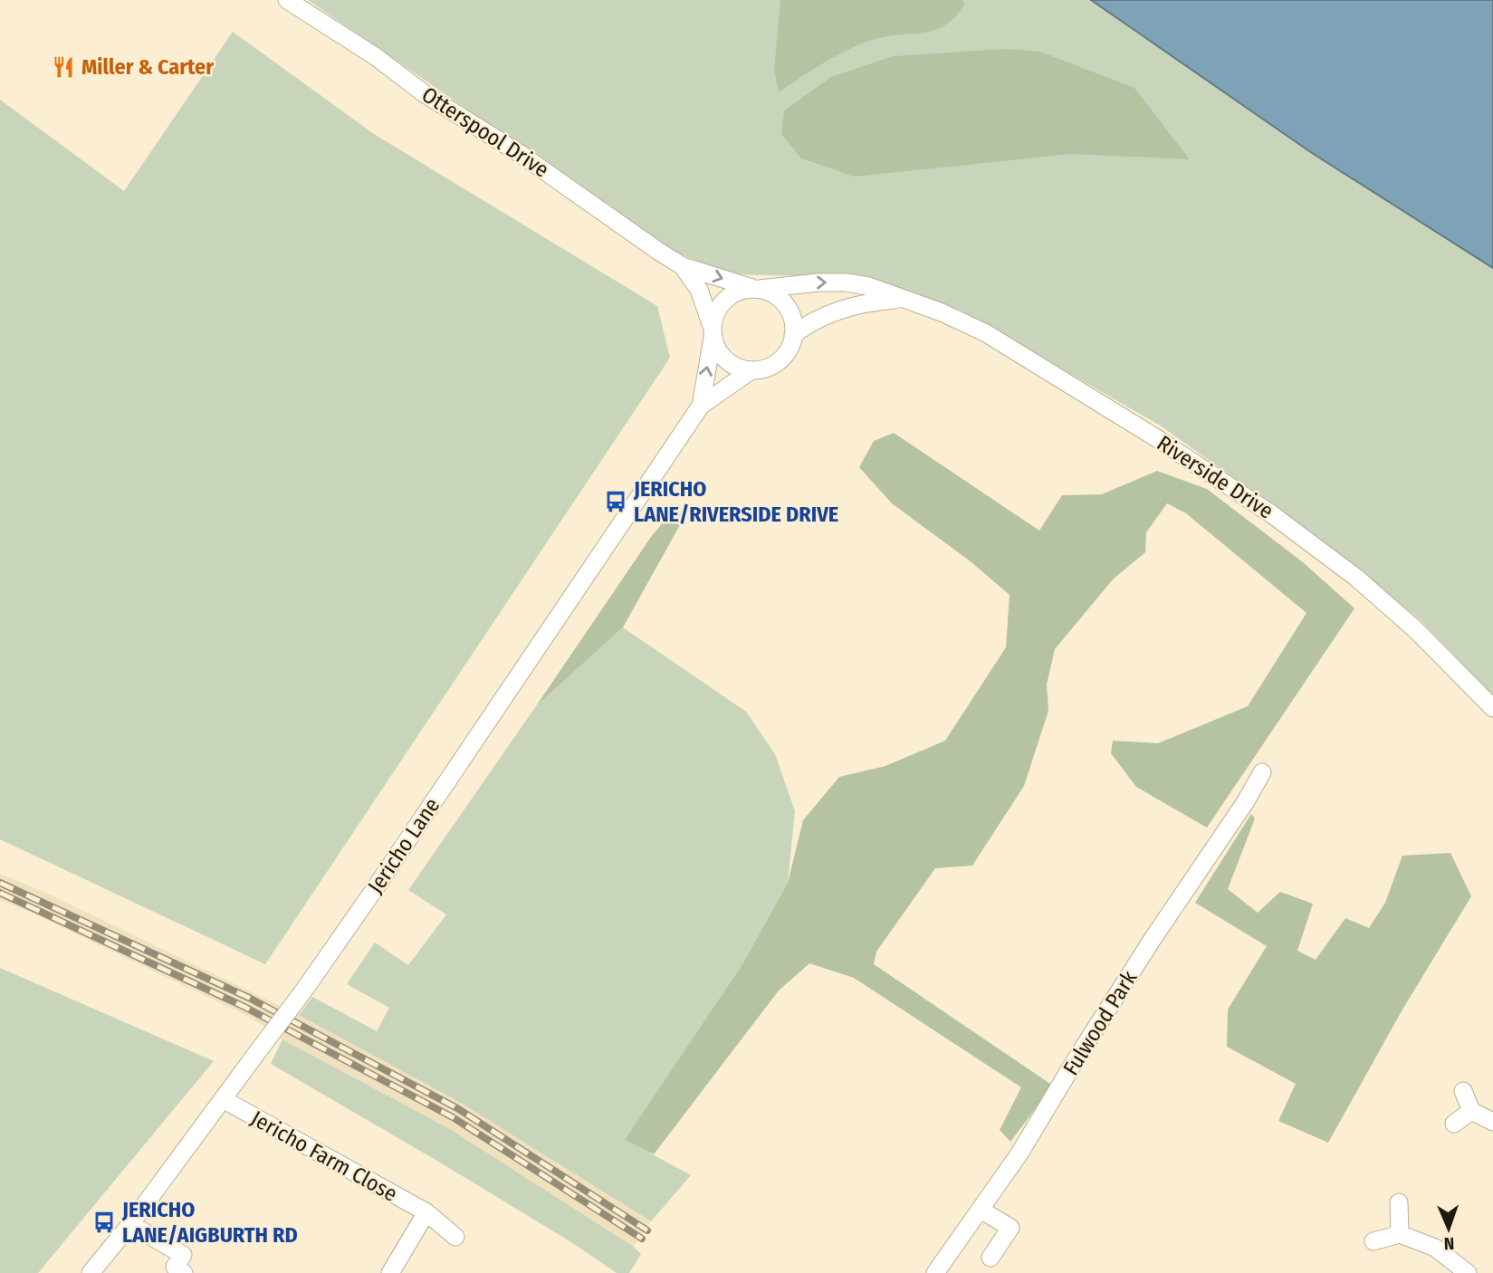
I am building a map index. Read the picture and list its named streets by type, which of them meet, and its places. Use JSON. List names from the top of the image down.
{
  "streets": {
    "street": [
      "Otterspool Drive",
      "Riverside Drive",
      "Jericho Lane",
      "Fulwood Park",
      "Jericho Farm Close"
    ]
  },
  "crossings": [
    ["Otterspool Drive", "Riverside Drive"],
    ["Otterspool Drive", "Jericho Lane"],
    ["Riverside Drive", "Jericho Lane"],
    ["Jericho Lane", "Jericho Farm Close"]
  ],
  "places": {
    "restaurant": ["Miller & Carter"],
    "bus stop": ["JERICHO LANE/RIVERSIDE DRIVE", "JERICHO LANE/AIGBURTH RD"]
  },
  "north": "bottom"
}
